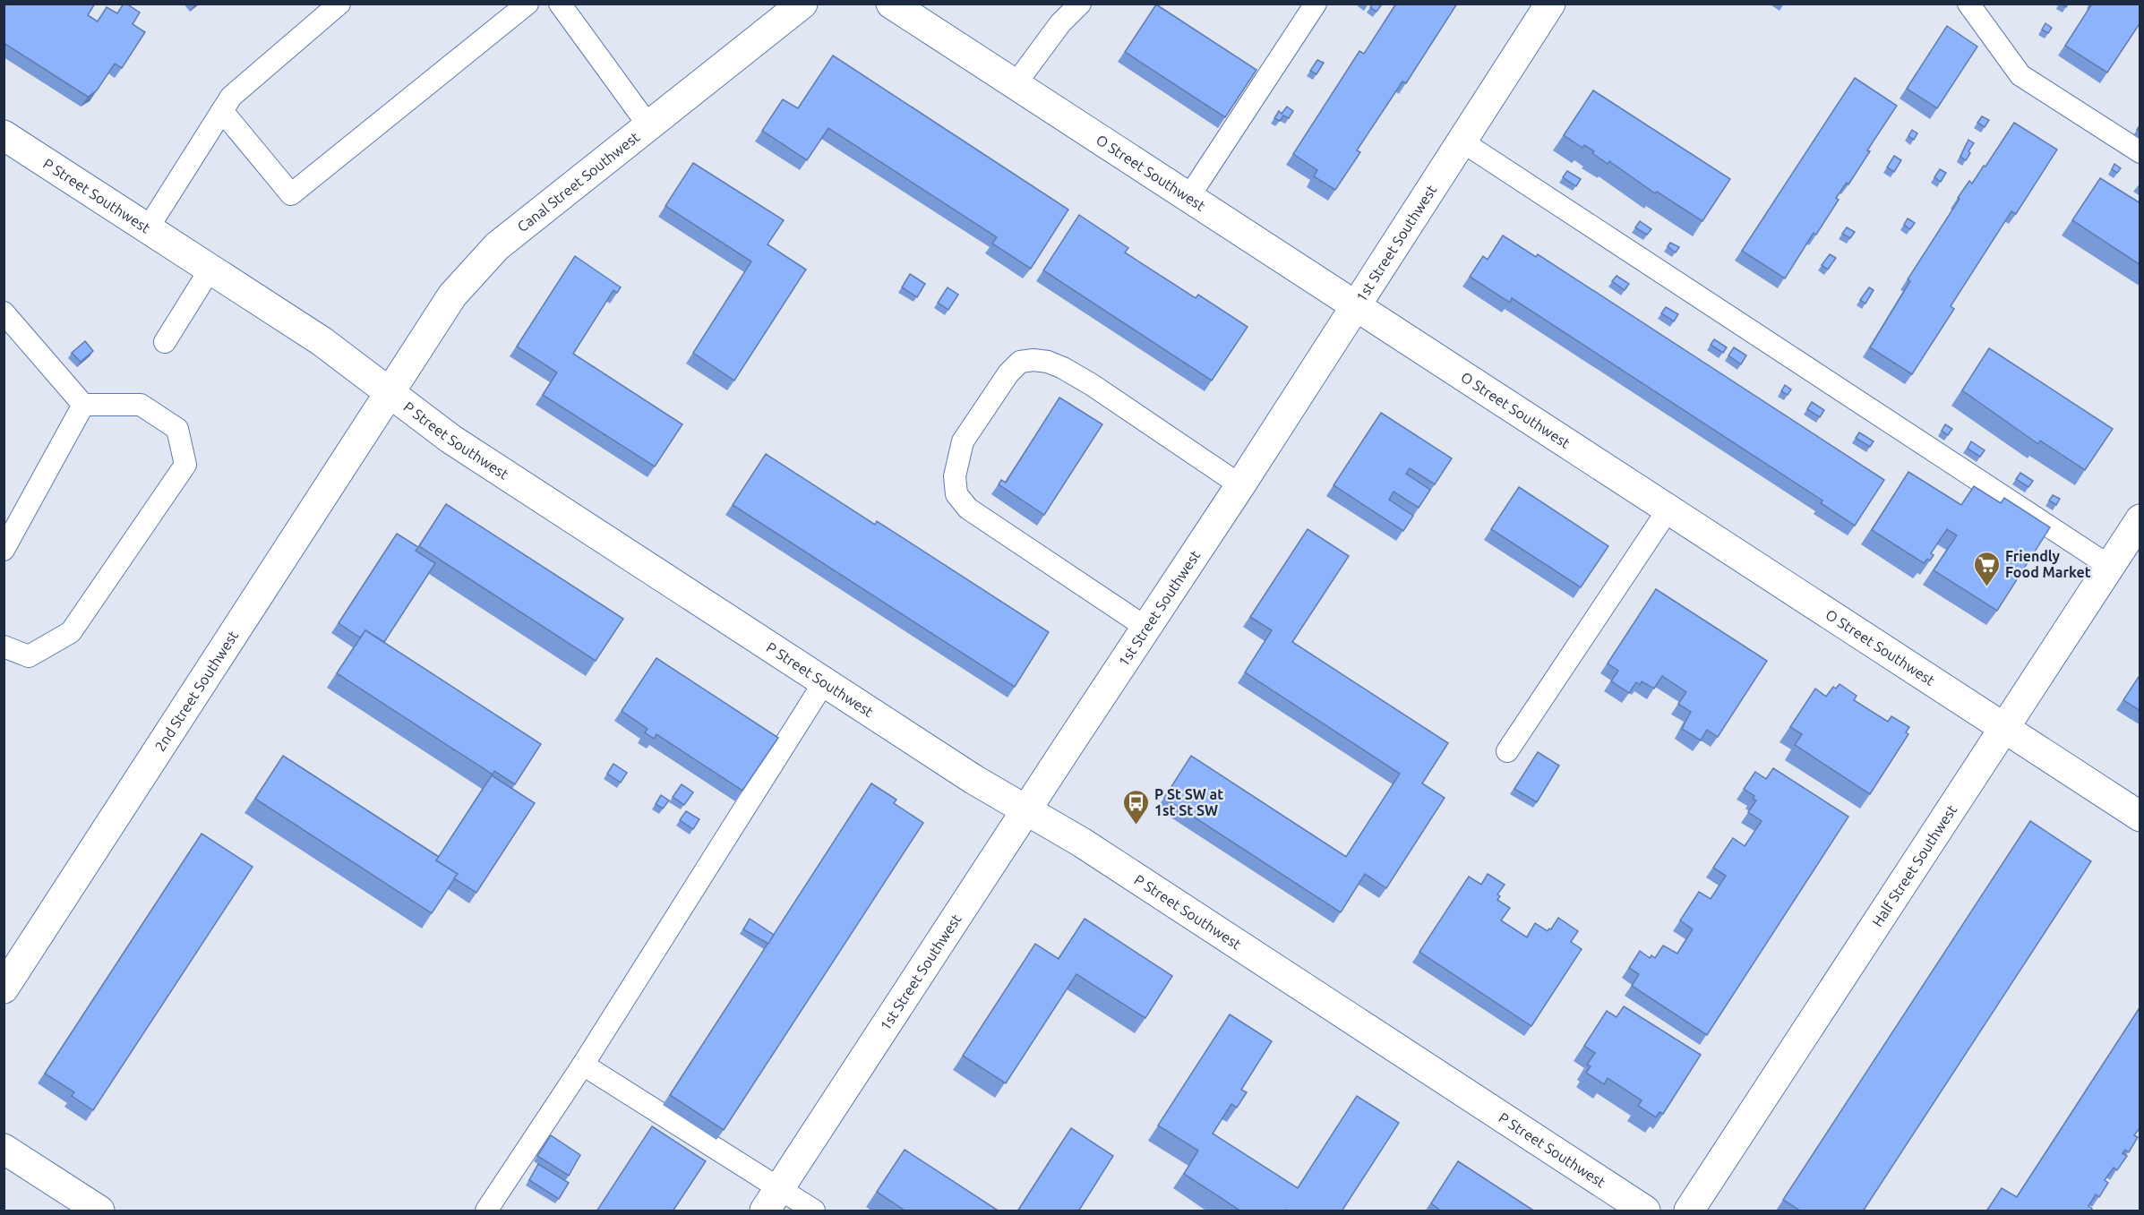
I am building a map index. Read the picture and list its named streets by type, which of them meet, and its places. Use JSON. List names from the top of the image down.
{
  "streets": {
    "street": [
      "O Street Southwest",
      "Canal Street Southwest",
      "P Street Southwest",
      "1st Street Southwest",
      "2nd Street Southwest",
      "Half Street Southwest"
    ]
  },
  "crossings": [
    ["O Street Southwest", "1st Street Southwest"],
    ["O Street Southwest", "Half Street Southwest"],
    ["Canal Street Southwest", "P Street Southwest"],
    ["Canal Street Southwest", "2nd Street Southwest"],
    ["P Street Southwest", "1st Street Southwest"],
    ["P Street Southwest", "2nd Street Southwest"]
  ],
  "places": {
    "supermarket": ["Friendly Food Market"],
    "bus stop": ["P St SW at 1st St SW"]
  }
}
